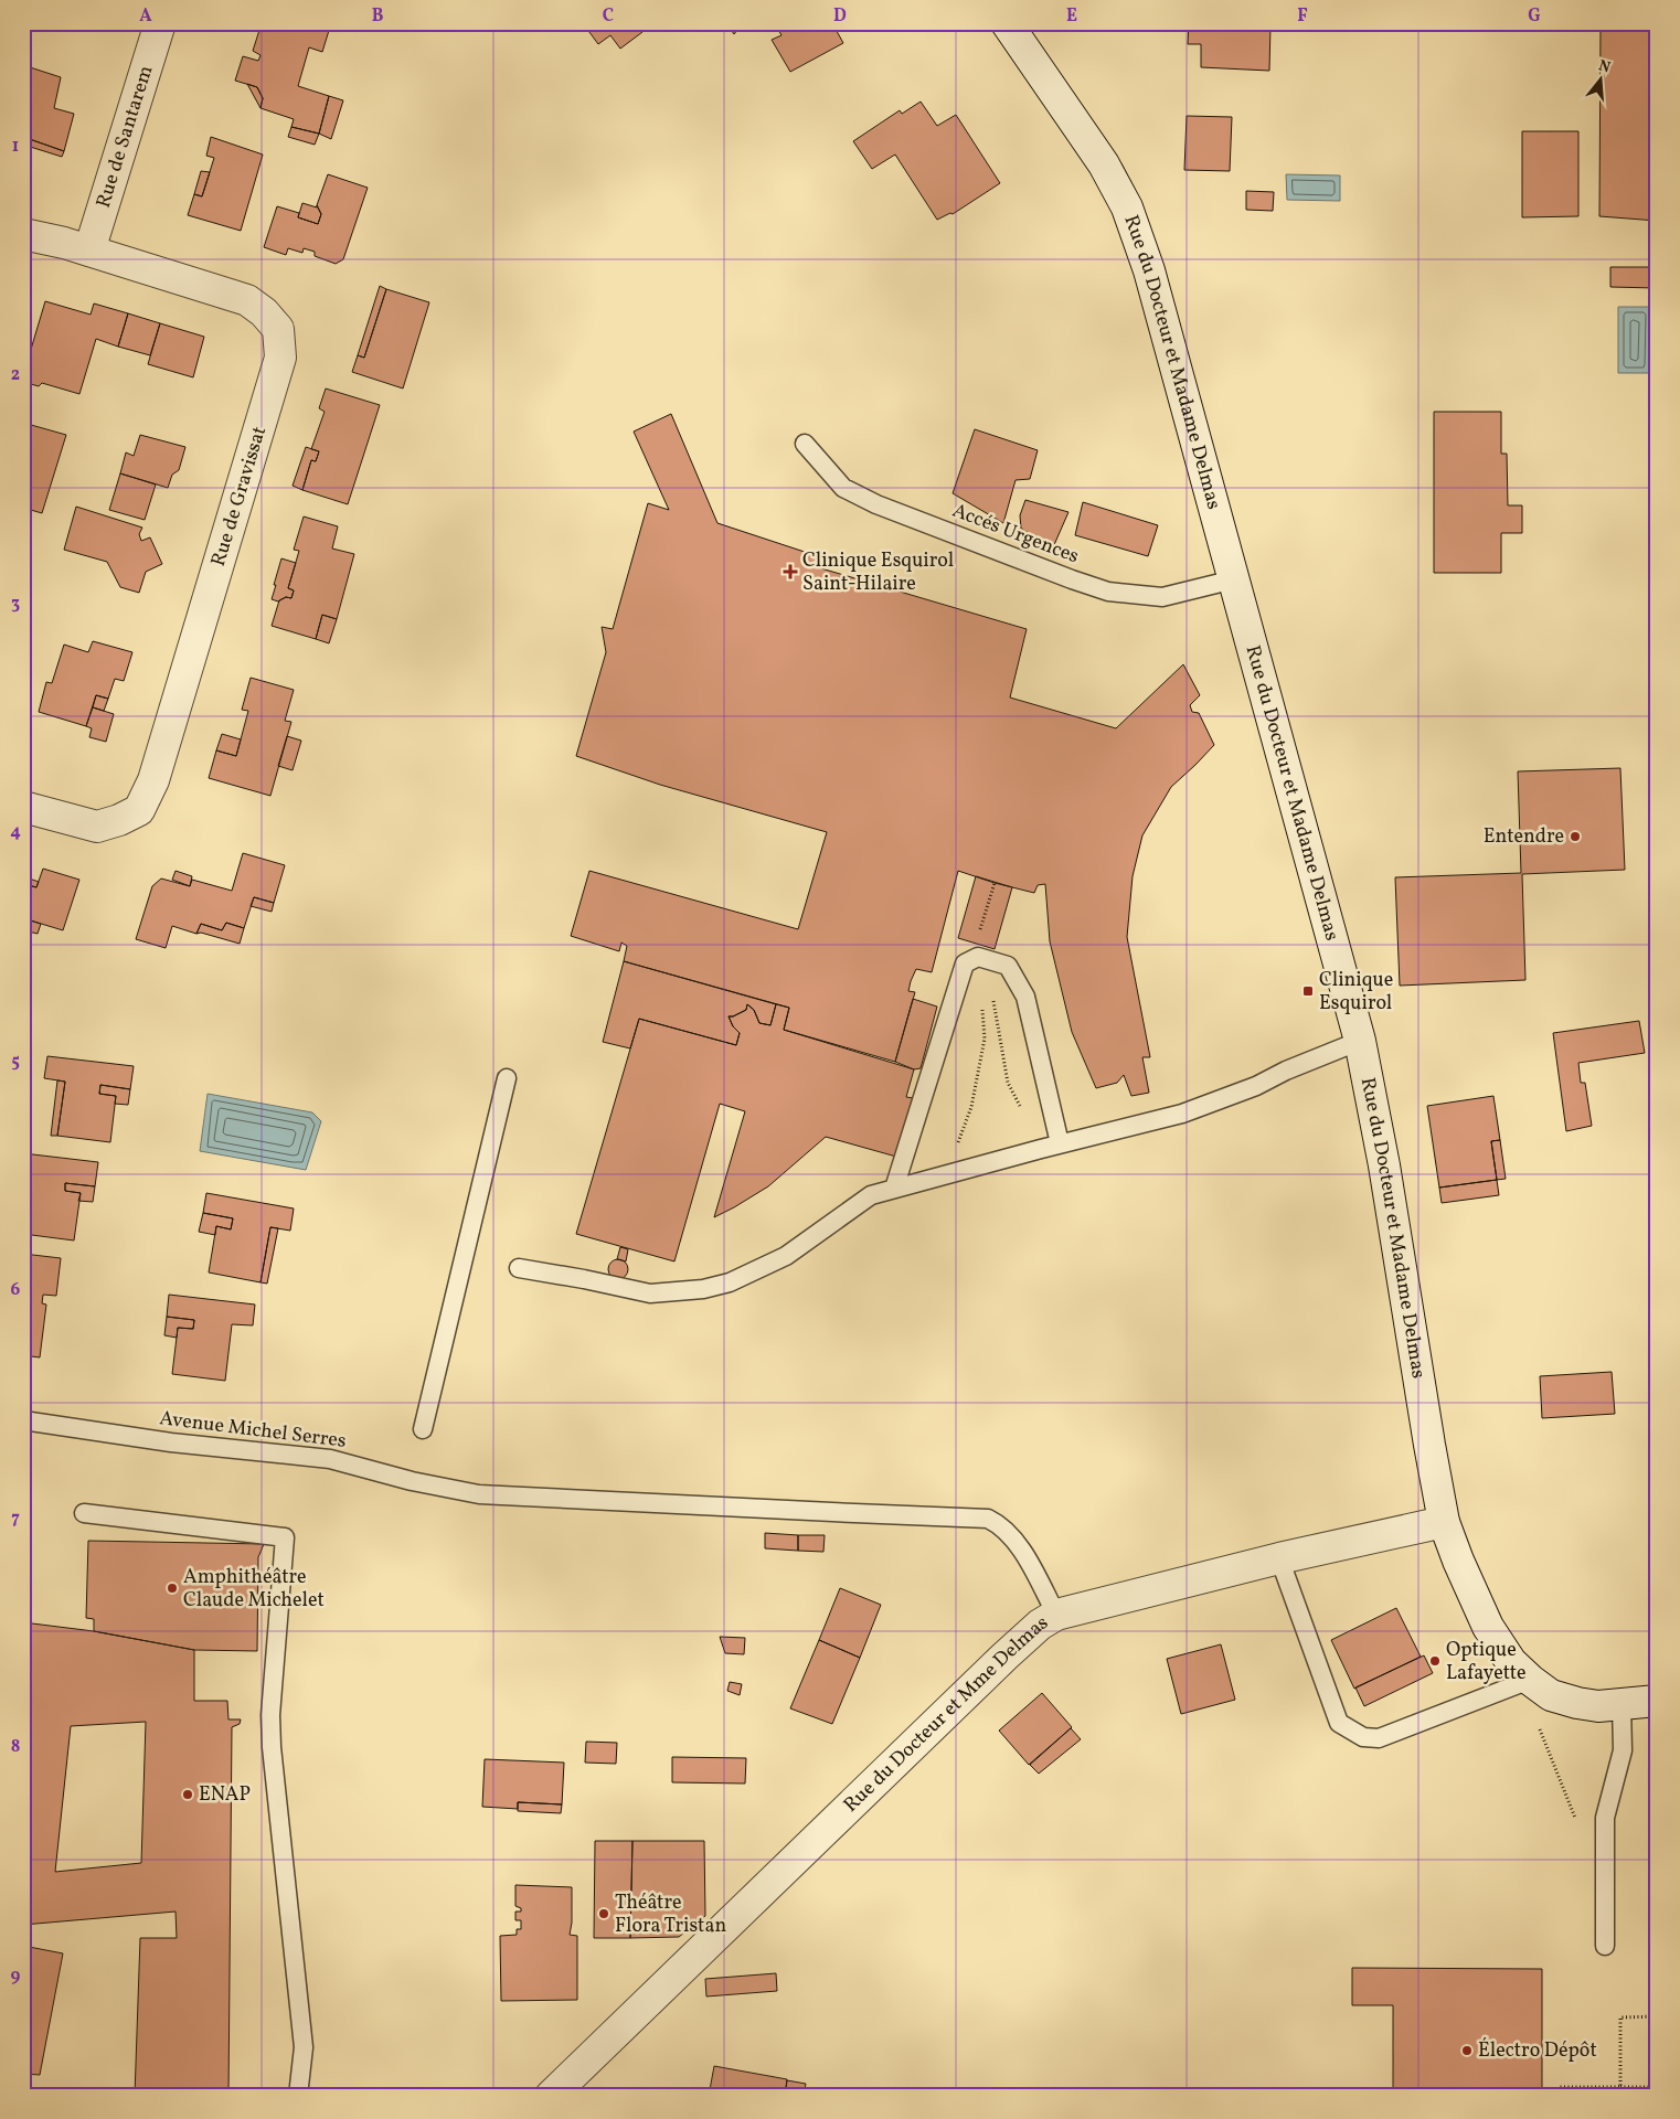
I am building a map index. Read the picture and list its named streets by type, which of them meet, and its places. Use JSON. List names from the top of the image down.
{
  "streets": {
    "street": [
      "Rue de Santarem",
      "Rue du Docteur et Madame Delmas",
      "Rue de Gravissat",
      "Rue du Docteur et Mme Delmas"
    ],
    "lane": ["Accés Urgences", "Avenue Michel Serres"]
  },
  "crossings": [
    ["Rue de Santarem", "Rue de Gravissat"],
    ["Rue du Docteur et Madame Delmas", "Accés Urgences"],
    ["Rue du Docteur et Madame Delmas", "Rue du Docteur et Mme Delmas"],
    ["Avenue Michel Serres", "Rue du Docteur et Mme Delmas"]
  ],
  "places": {
    "health": ["Clinique Esquirol Saint-Hilaire"],
    "other": [
      "Entendre",
      "Amphithéâtre Claude Michelet",
      "Optique Lafayette",
      "ENAP",
      "Théâtre Flora Tristan",
      "Électro Dépôt"
    ],
    "transit": ["Clinique Esquirol"]
  },
  "north": "top",
  "grid": {
    "columns": [
      "A",
      "B",
      "C",
      "D",
      "E",
      "F",
      "G"
    ],
    "rows": [
      "1",
      "2",
      "3",
      "4",
      "5",
      "6",
      "7",
      "8",
      "9"
    ]
  }
}
